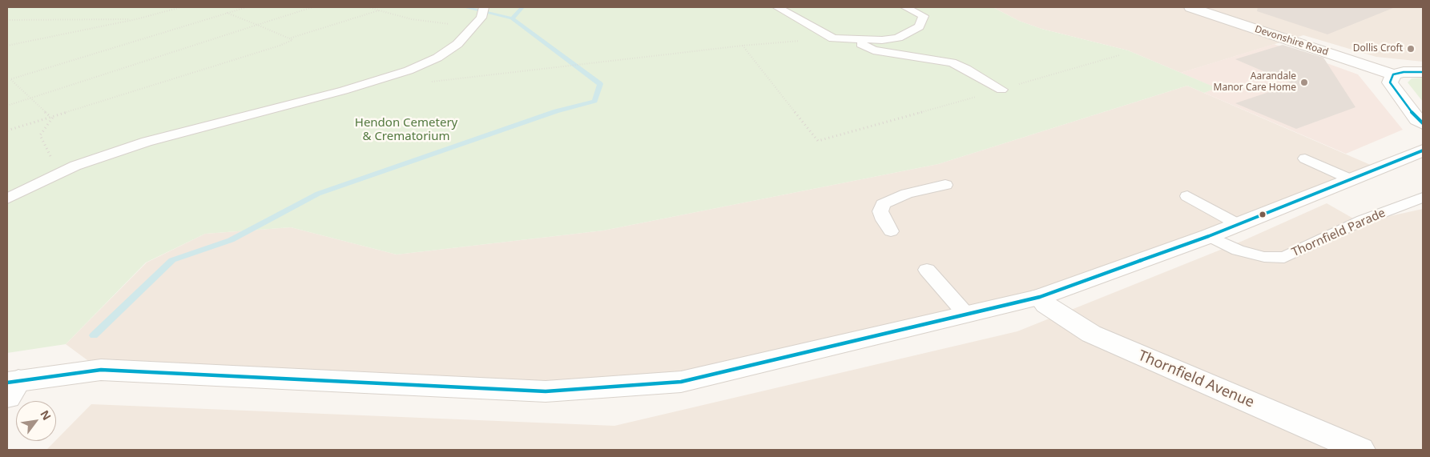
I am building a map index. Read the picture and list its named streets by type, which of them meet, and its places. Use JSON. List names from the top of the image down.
{
  "streets": {
    "main road": ["Devonshire Road", "Thornfield Avenue"],
    "lane": ["Thornfield Parade"]
  },
  "parks": ["Hendon Cemetery & Crematorium"],
  "places": ["Dollis Croft", "Aarandale Manor Care Home"],
  "north": "top right"
}
